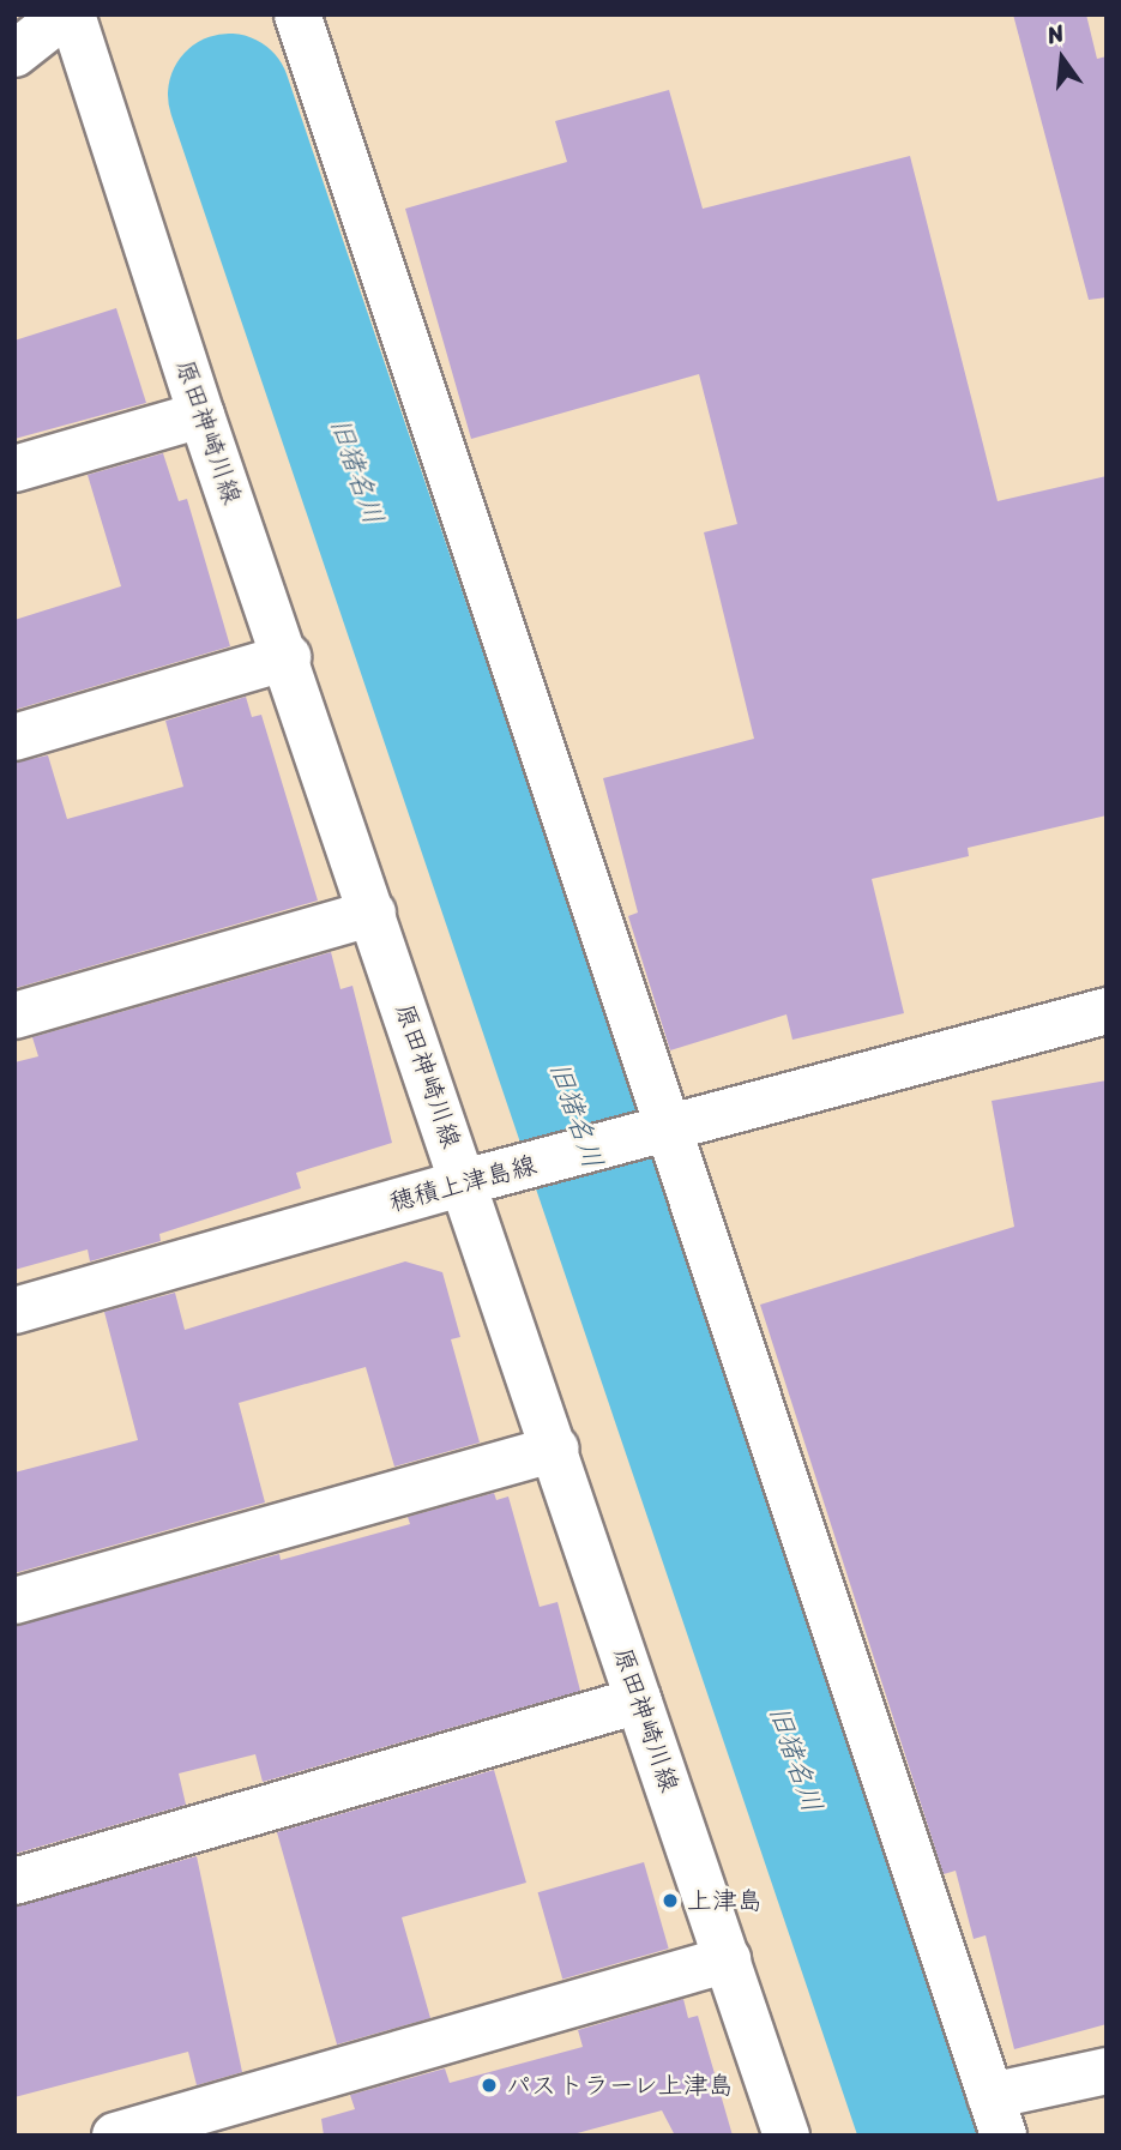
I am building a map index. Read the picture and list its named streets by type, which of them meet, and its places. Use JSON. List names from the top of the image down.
{
  "streets": {
    "street": ["原田神崎川線", "穂積上津島線"]
  },
  "crossings": [
    ["原田神崎川線", "穂積上津島線"]
  ],
  "water": ["旧猪名川"],
  "places": ["上津島", "パストラーレ上津島"],
  "north": "top"
}
